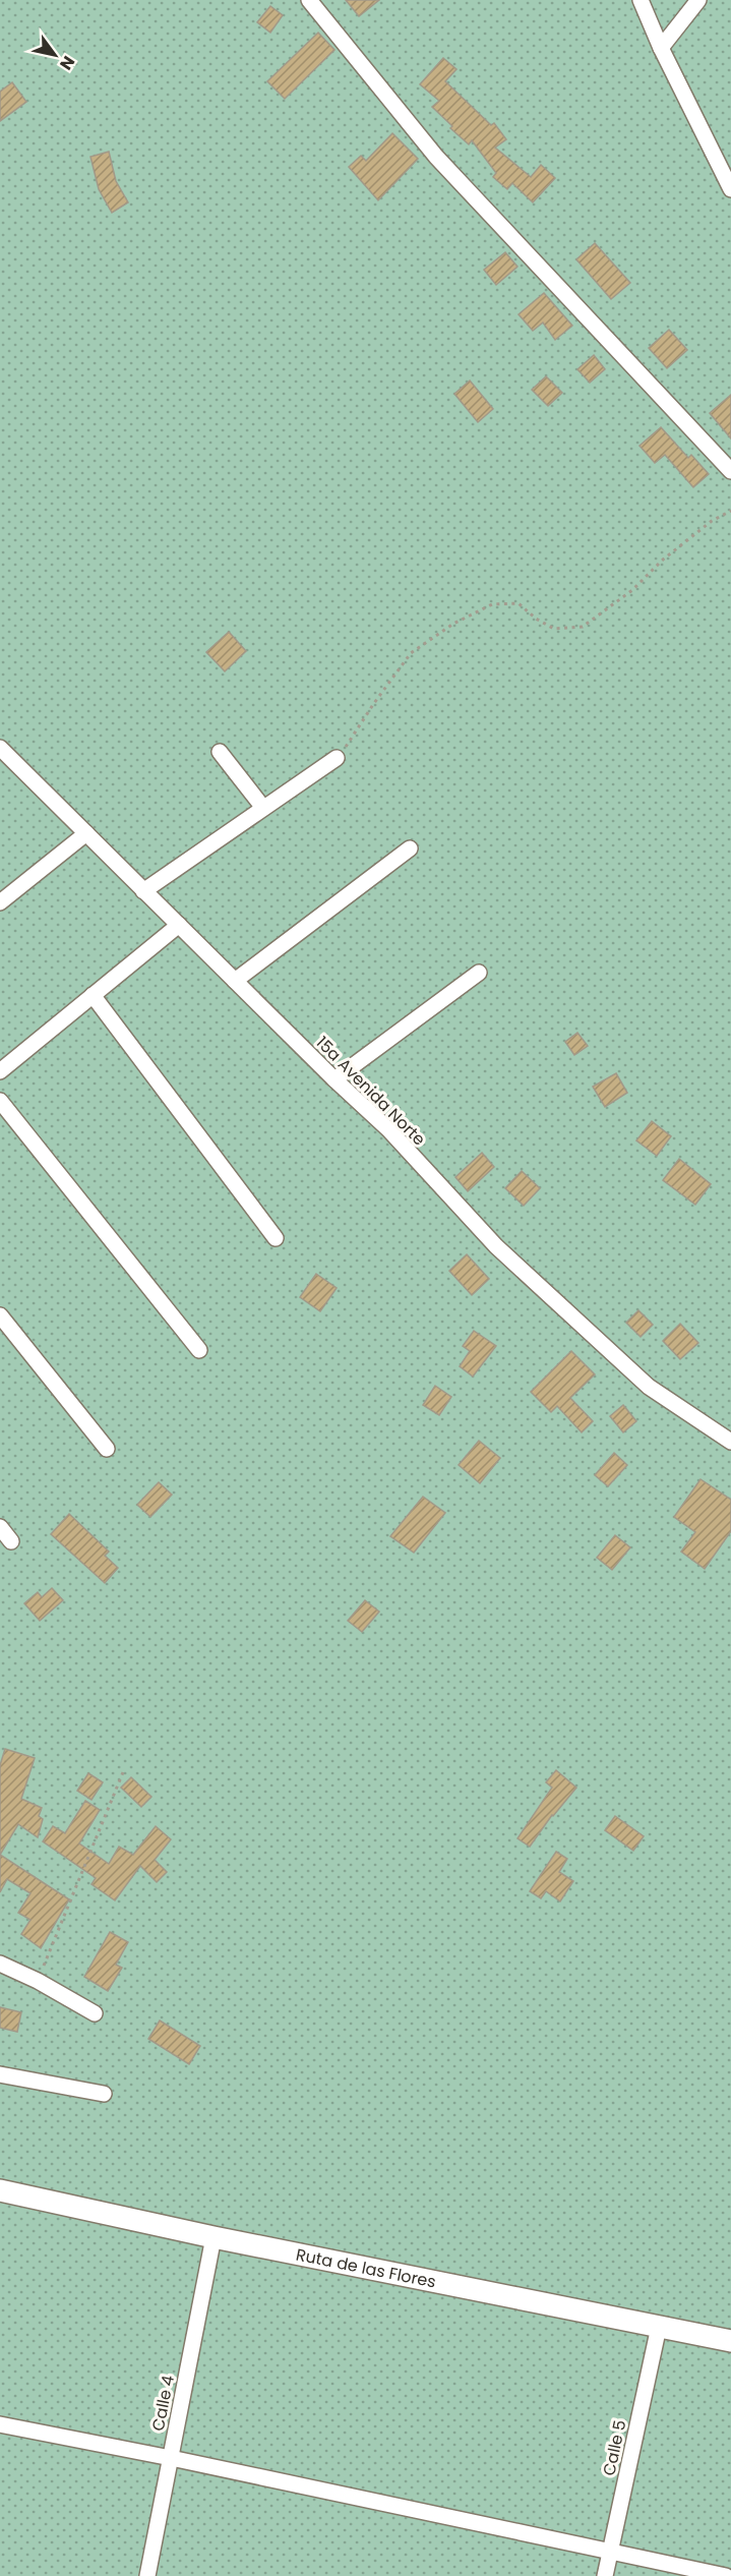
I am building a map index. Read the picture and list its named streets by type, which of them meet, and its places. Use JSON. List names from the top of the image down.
{
  "streets": {
    "main road": ["Ruta de las Flores"],
    "street": ["15a Avenida Norte", "Calle 4", "Calle 5"]
  },
  "crossings": [
    ["Ruta de las Flores", "Calle 4"],
    ["Ruta de las Flores", "Calle 5"]
  ],
  "north": "bottom right"
}
